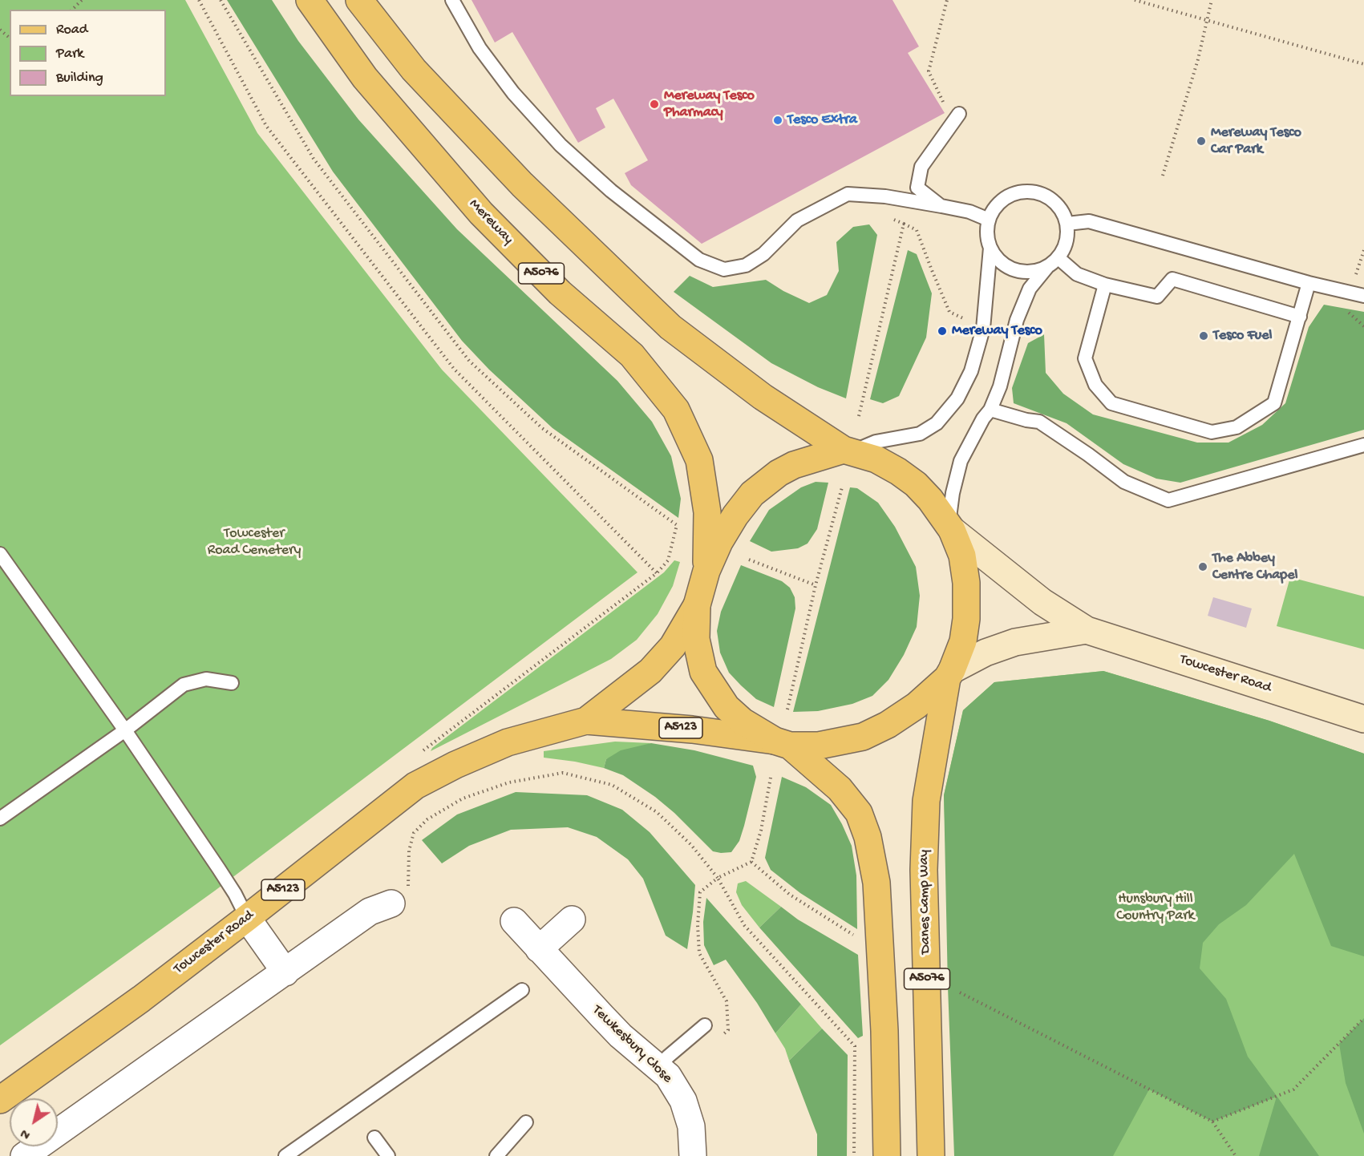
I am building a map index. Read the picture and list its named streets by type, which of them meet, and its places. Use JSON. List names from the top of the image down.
{
  "streets": {
    "main road": [
      "Mereway",
      "A5076",
      "Towcester Road",
      "A5123",
      "Danes Camp Way"
    ],
    "street": ["Tewkesbury Close"]
  },
  "crossings": [
    ["Towcester Road", "Danes Camp Way"]
  ],
  "parks": ["Towcester Road Cemetery", "Hunsbury Hill Country Park"],
  "places": [
    "Mereway Tesco Pharmacy",
    "Tesco Extra",
    "Mereway Tesco Car Park",
    "Mereway Tesco",
    "Tesco Fuel",
    "The Abbey Centre Chapel"
  ],
  "legend": ["Road", "Park", "Building"],
  "north": "bottom left"
}
